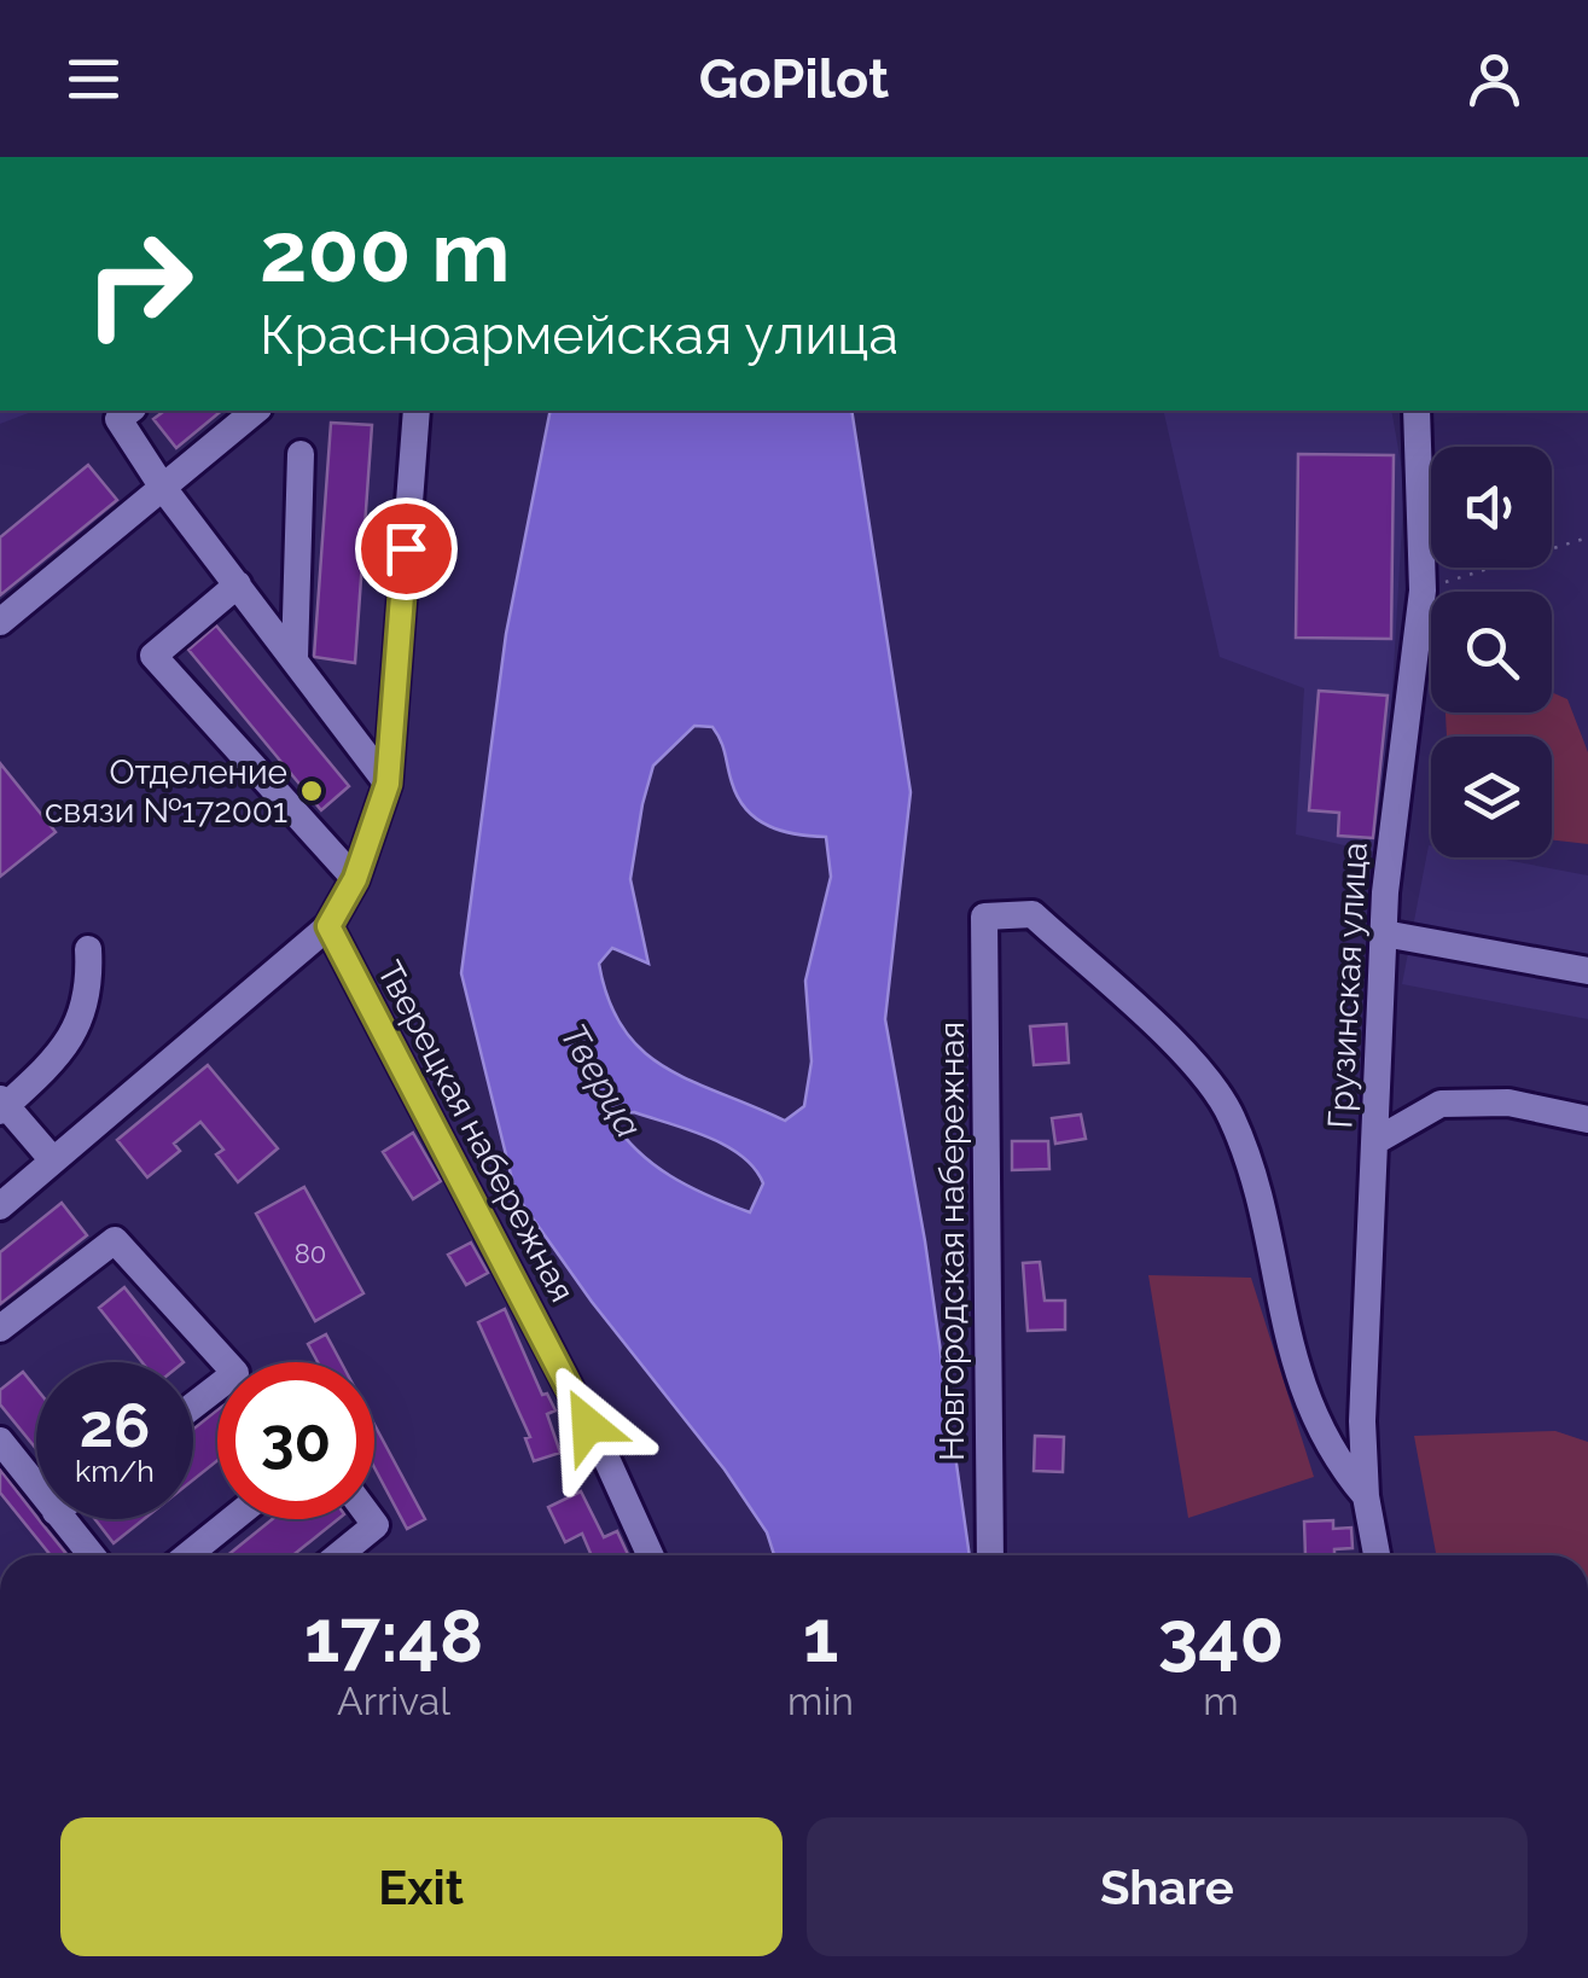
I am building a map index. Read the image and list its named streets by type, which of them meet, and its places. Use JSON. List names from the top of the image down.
{
  "streets": {
    "street": ["Грузинская улица", "Тверецкая набережная", "Новгородская набережная"]
  },
  "crossings": [
    ["Грузинская улица", "Новгородская набережная"]
  ],
  "water": ["Тверца"],
  "places": ["Отделение связи №172001"],
  "house_numbers": ["80"],
  "page": {
    "header": "GoPilot",
    "turn": ["200 m", "Красноармейская улица"],
    "speed": "26 km/h",
    "limit": "30",
    "eta": [
      "17:48",
      "Arrival",
      "1",
      "min",
      "340",
      "m"
    ],
    "buttons": ["Exit", "Share"]
  }
}
